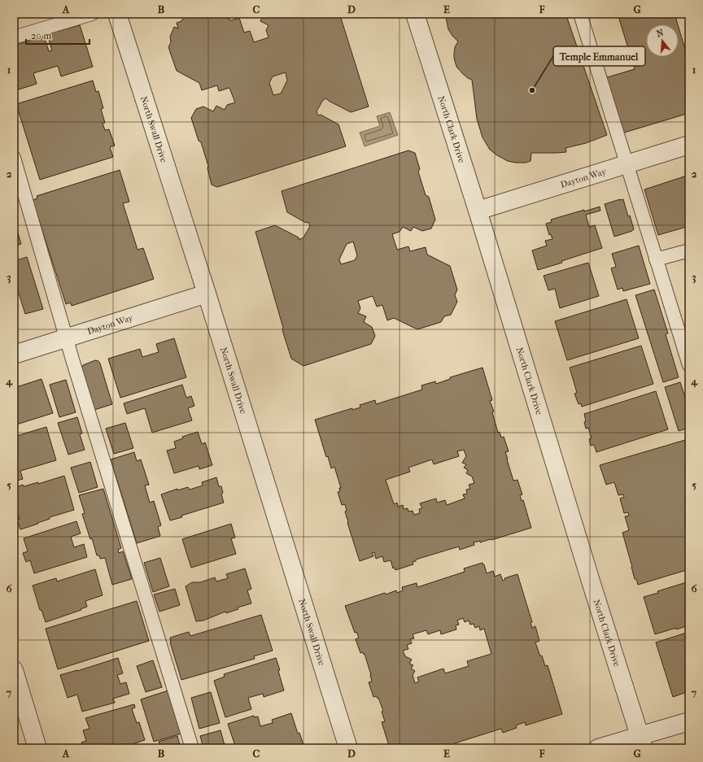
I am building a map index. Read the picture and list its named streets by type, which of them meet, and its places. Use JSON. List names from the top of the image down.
{
  "streets": {
    "street": ["North Swall Drive", "North Clark Drive", "Dayton Way"]
  },
  "crossings": [
    ["North Swall Drive", "Dayton Way"],
    ["North Clark Drive", "Dayton Way"]
  ],
  "places": ["Temple Emmanuel"],
  "scale_bar": "20 m",
  "north": "top",
  "grid": {
    "columns": [
      "A",
      "B",
      "C",
      "D",
      "E",
      "F",
      "G"
    ],
    "rows": [
      "1",
      "2",
      "3",
      "4",
      "5",
      "6",
      "7"
    ]
  }
}
